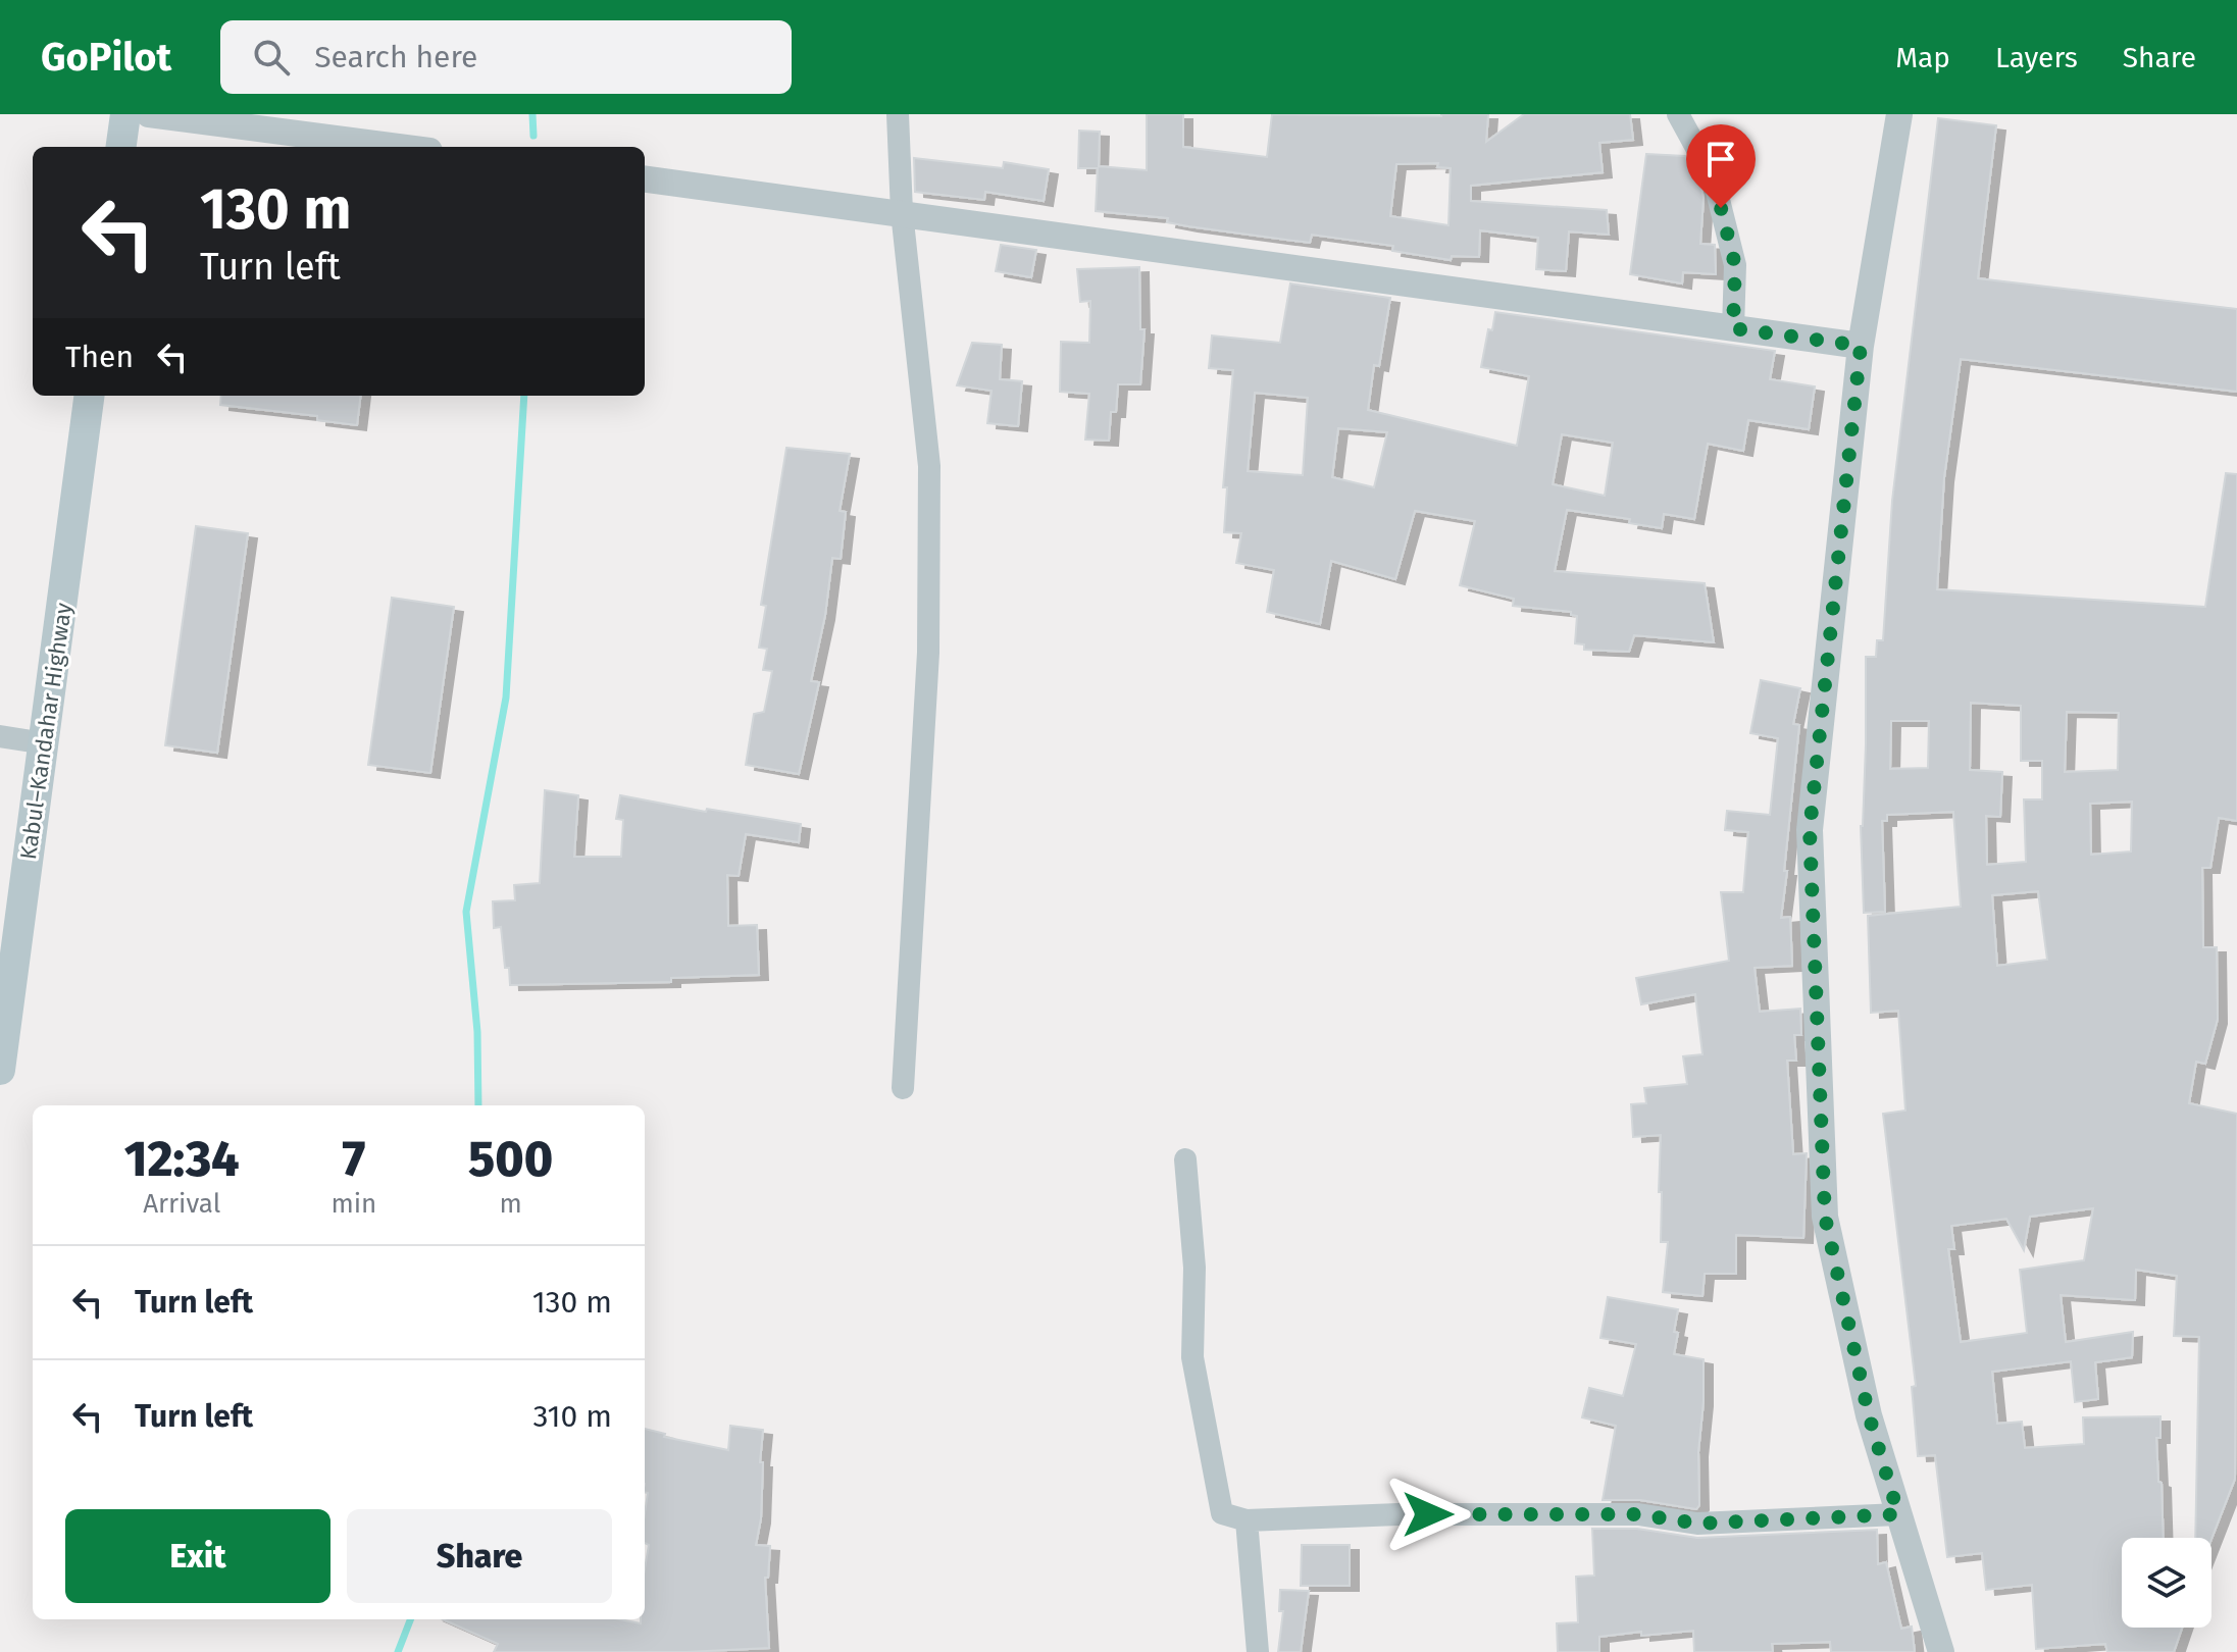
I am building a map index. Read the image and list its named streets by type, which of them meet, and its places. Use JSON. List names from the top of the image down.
{
  "streets": {
    "main road": ["Kabul–Kandahar Highway"]
  },
  "page": {
    "header": "GoPilot",
    "search": "Search here",
    "nav": ["Map", "Layers", "Share"],
    "turn": ["130 m", "Turn left"],
    "then": "Then",
    "eta": [
      "12:34",
      "Arrival",
      "7",
      "min",
      "500",
      "m"
    ],
    "list": [
      {
        "name": "Turn left",
        "value": "130 m"
      },
      {
        "name": "Turn left",
        "value": "310 m"
      }
    ],
    "buttons": ["Exit", "Share"]
  }
}
